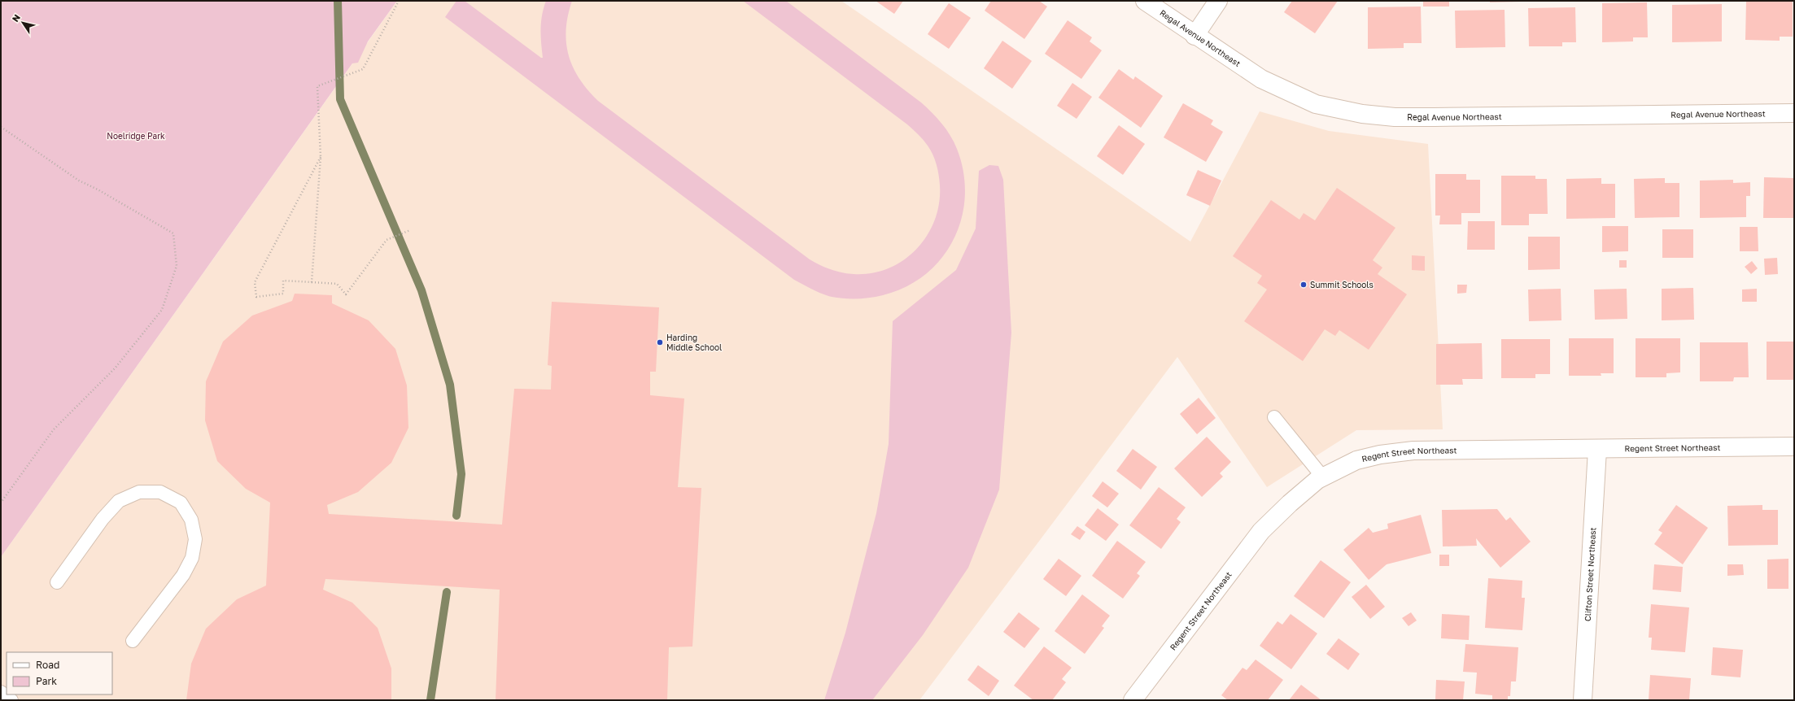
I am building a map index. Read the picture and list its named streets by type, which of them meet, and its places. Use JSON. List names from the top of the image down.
{
  "streets": {
    "street": ["Regal Avenue Northeast", "Regent Street Northeast", "Clifton Street Northeast"]
  },
  "crossings": [
    ["Regent Street Northeast", "Clifton Street Northeast"]
  ],
  "parks": ["Noelridge Park"],
  "places": ["Summit Schools", "Harding Middle School"],
  "legend": ["Road", "Park"],
  "north": "top left"
}
